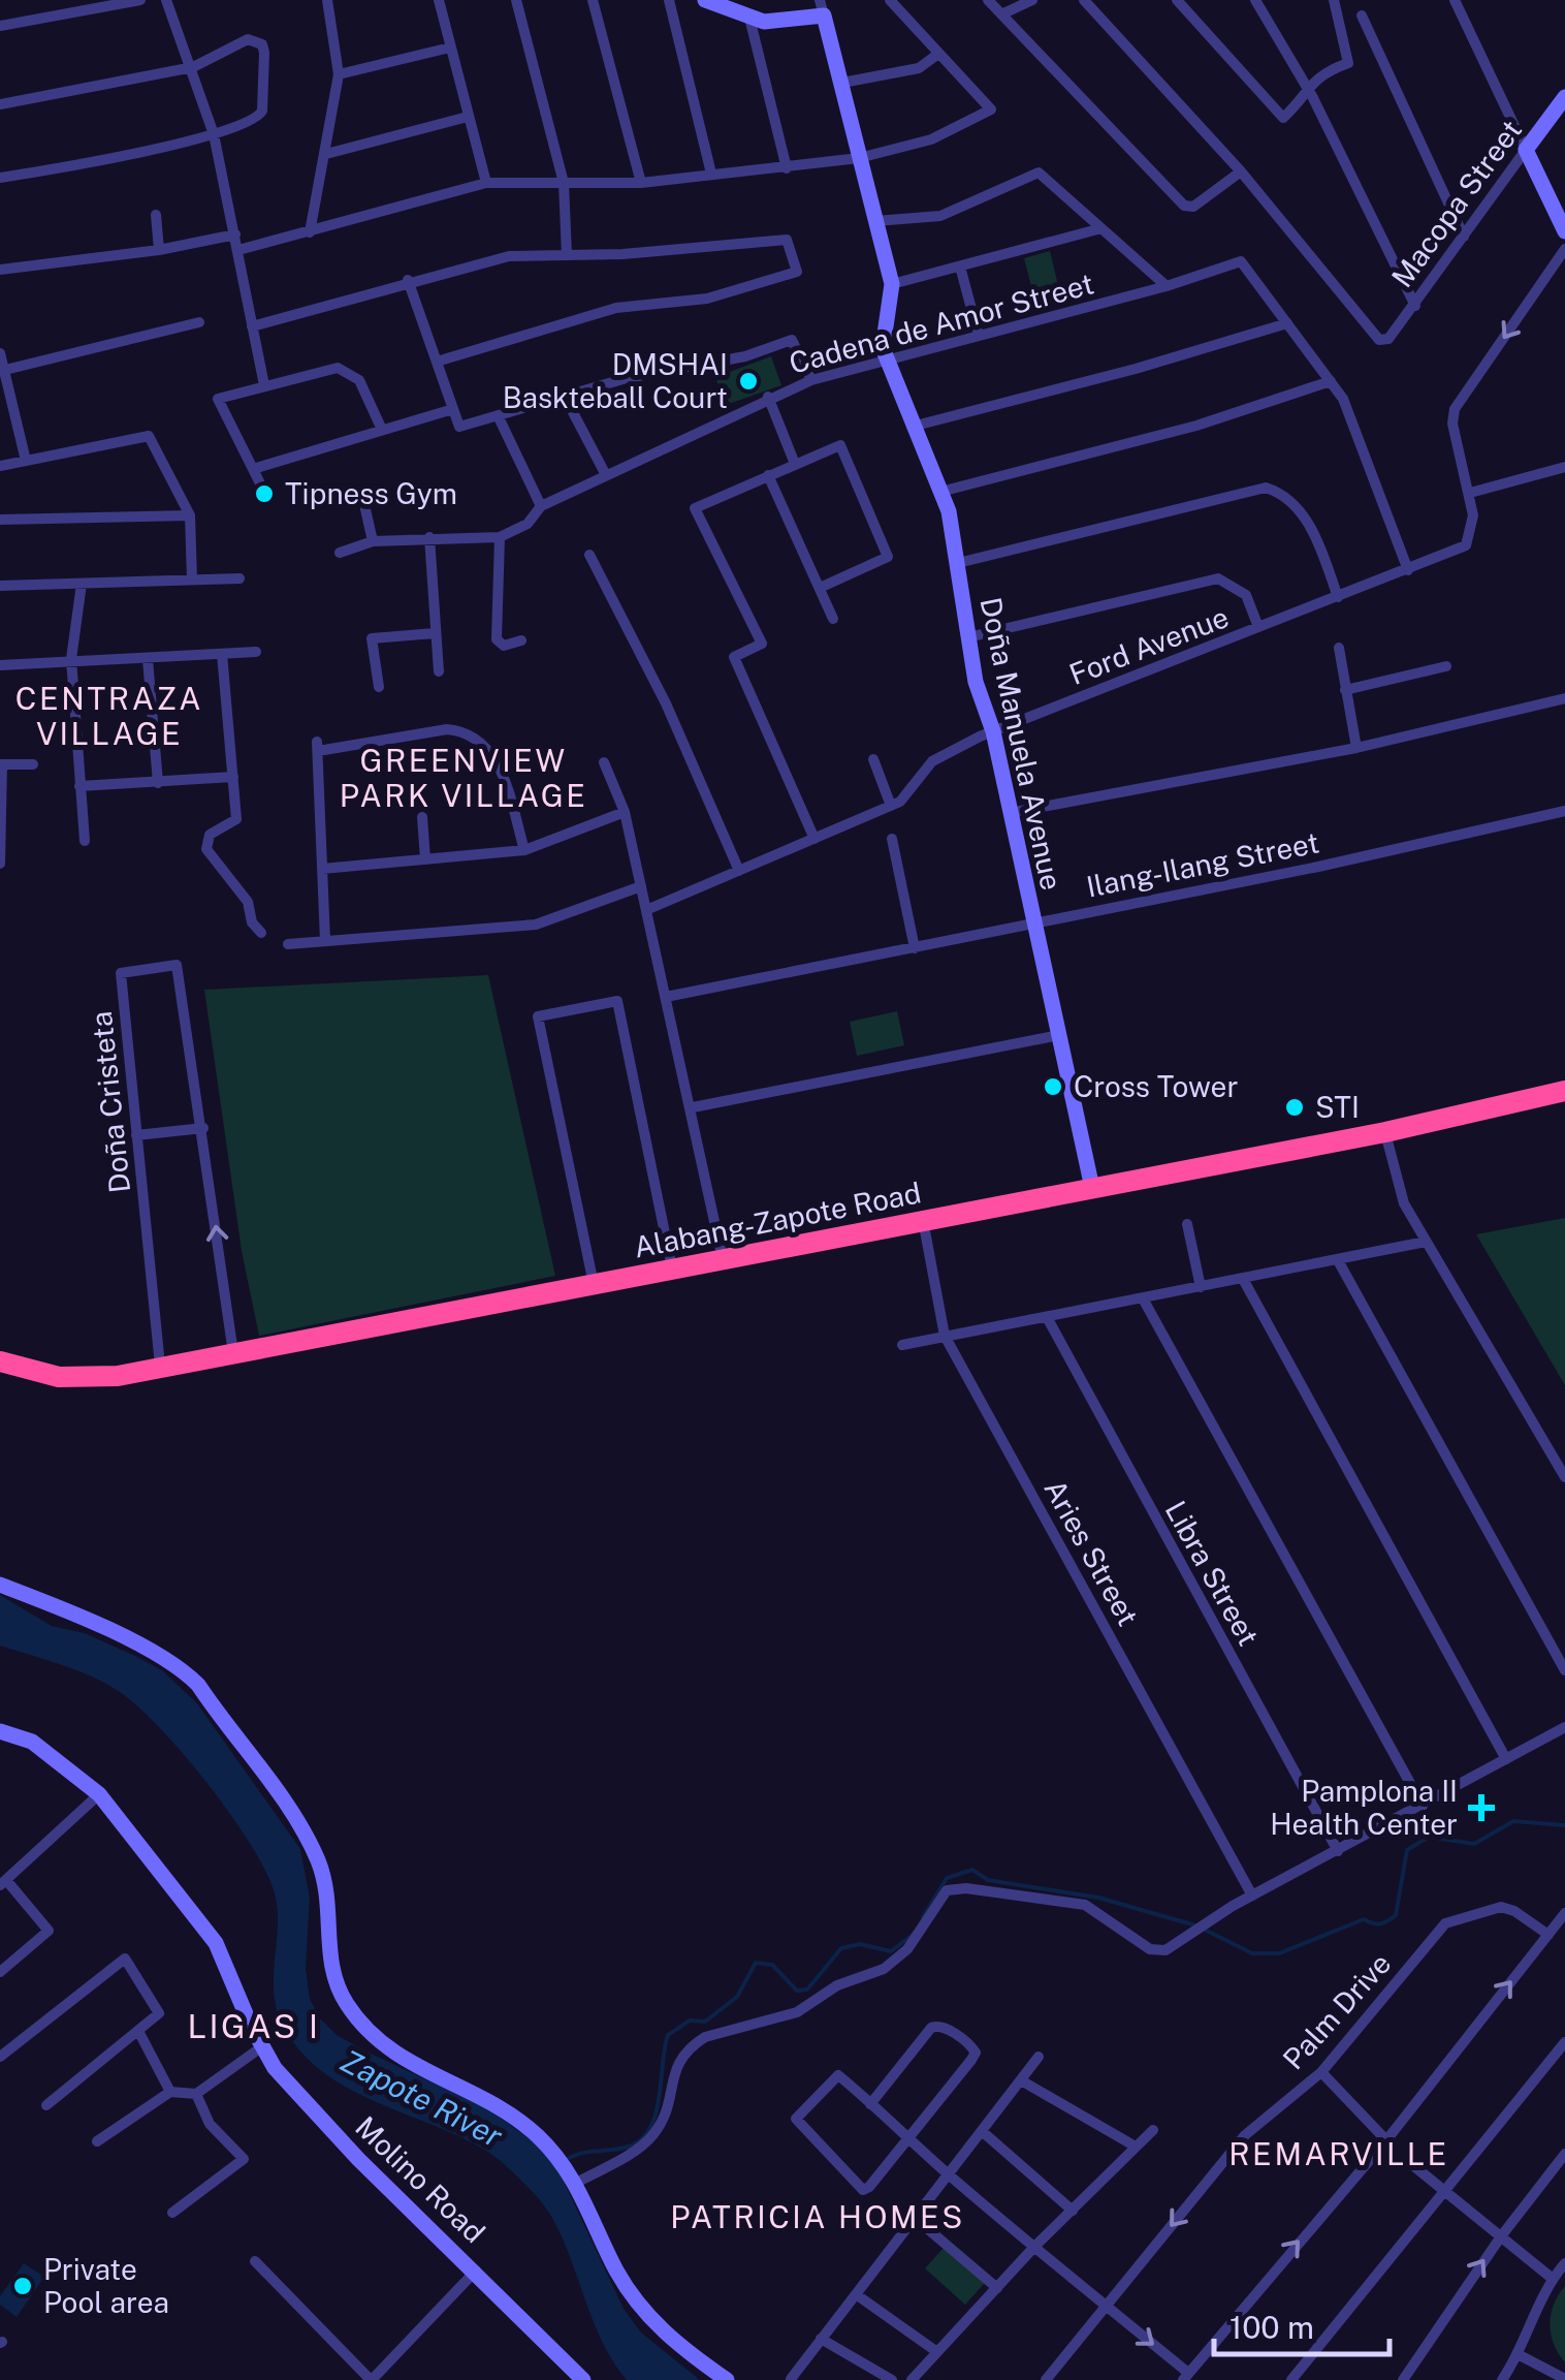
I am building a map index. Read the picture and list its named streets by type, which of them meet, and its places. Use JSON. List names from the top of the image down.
{
  "streets": {
    "highway": ["Alabang-Zapote Road"],
    "main road": ["Macopa Street", "Doña Manuela Avenue", "Molino Road"],
    "street": [
      "Cadena de Amor Street",
      "Ford Avenue",
      "Ilang-Ilang Street",
      "Doña Cristeta",
      "Aries Street",
      "Libra Street",
      "Palm Drive"
    ]
  },
  "crossings": [
    ["Cadena de Amor Street", "Doña Manuela Avenue"],
    ["Ford Avenue", "Doña Manuela Avenue"],
    ["Doña Manuela Avenue", "Ilang-Ilang Street"],
    ["Doña Manuela Avenue", "Alabang-Zapote Road"],
    ["Doña Cristeta", "Alabang-Zapote Road"],
    ["Alabang-Zapote Road", "Aries Street"]
  ],
  "districts": [
    "CENTRAZA VILLAGE",
    "GREENVIEW PARK VILLAGE",
    "LIGAS I",
    "REMARVILLE",
    "PATRICIA HOMES"
  ],
  "water": ["Zapote River"],
  "places": {
    "other": [
      "DMSHAI Baskteball Court",
      "Tipness Gym",
      "Cross Tower",
      "STI",
      "Private Pool area"
    ],
    "health": ["Pamplona II Health Center"]
  },
  "scale_bar": "100 m"
}
